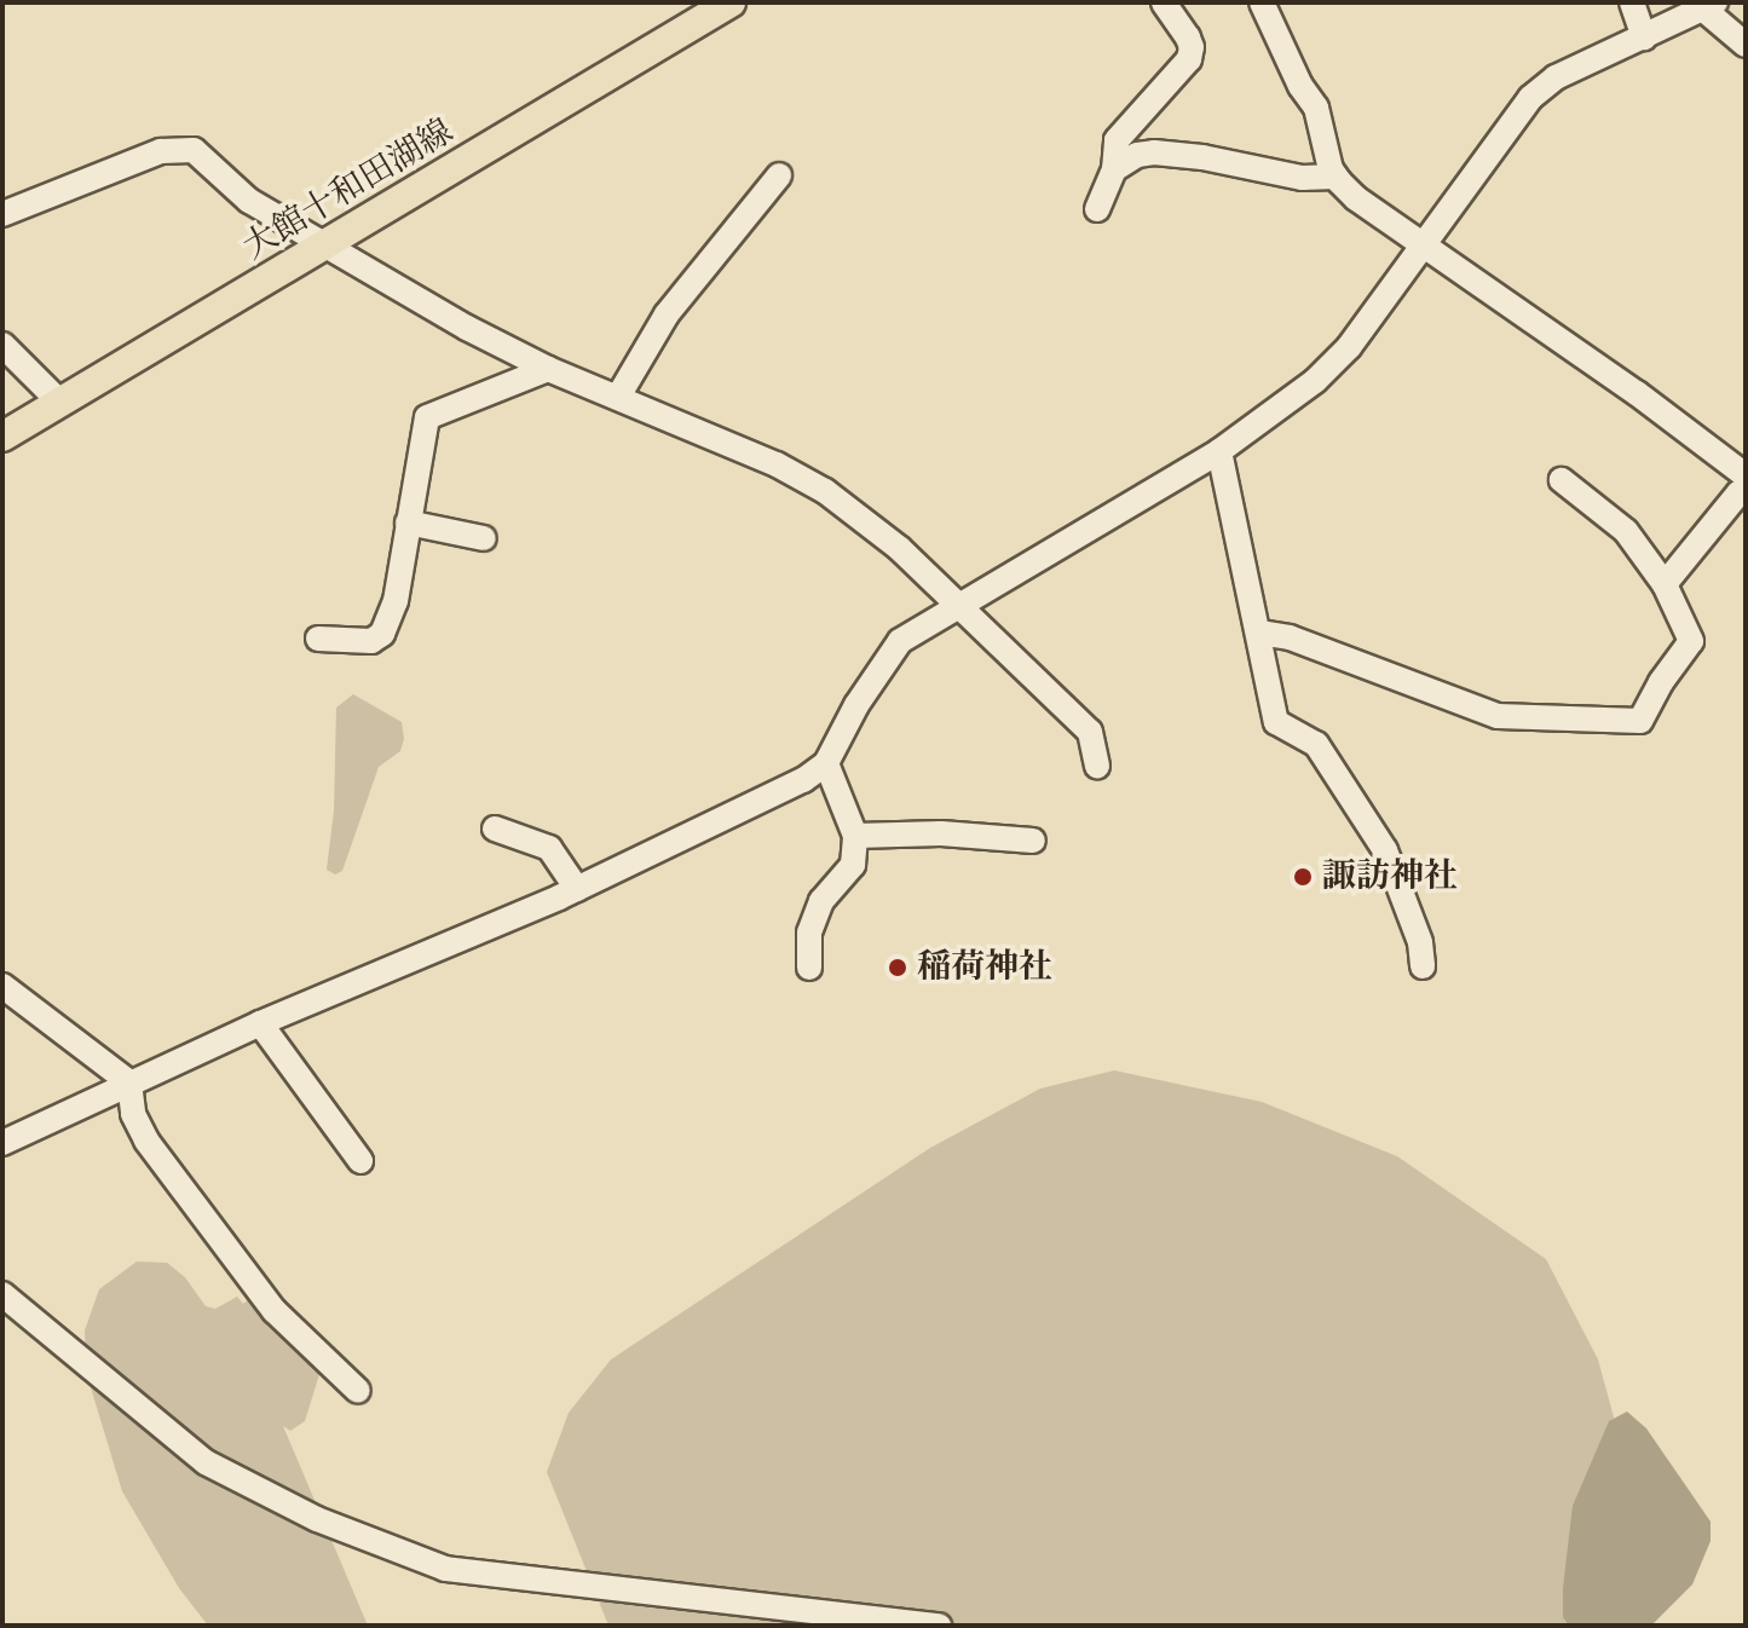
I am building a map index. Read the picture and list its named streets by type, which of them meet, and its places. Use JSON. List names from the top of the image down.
{
  "streets": {
    "main road": ["大館十和田湖線"]
  },
  "places": ["諏訪神社", "稲荷神社"]
}
